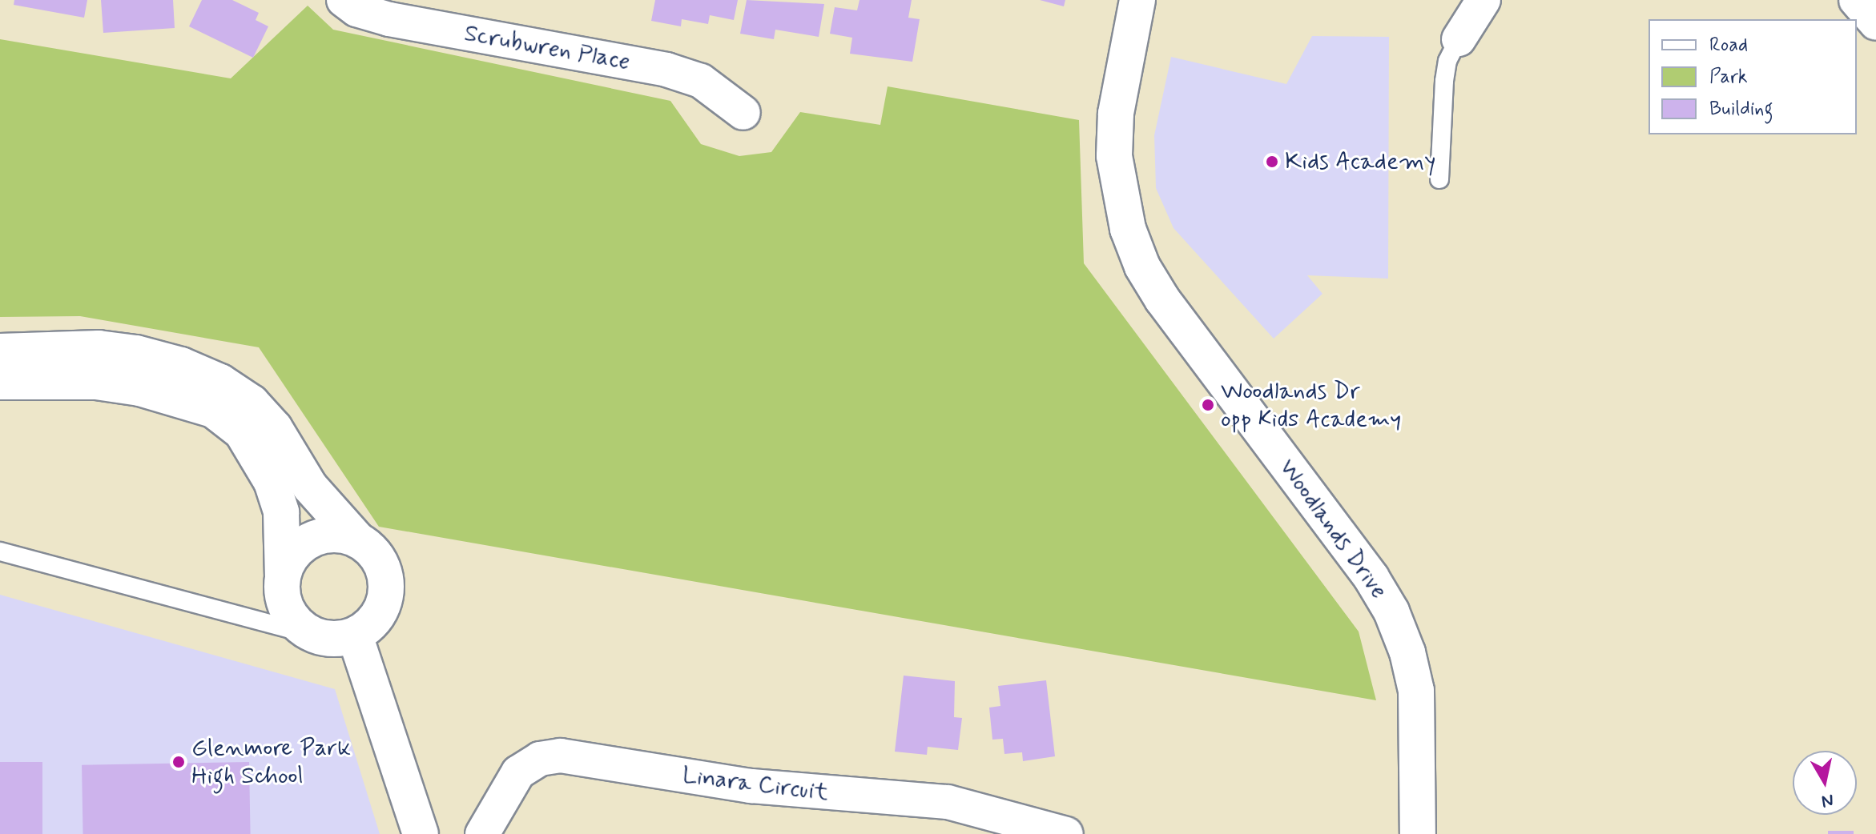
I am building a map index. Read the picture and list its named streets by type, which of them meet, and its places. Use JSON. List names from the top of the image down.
{
  "streets": {
    "main road": ["Woodlands Drive"],
    "street": ["Scrubwren Place", "Linara Circuit"]
  },
  "places": ["Kids Academy", "Woodlands Dr opp Kids Academy", "Glenmore Park High School"],
  "legend": ["Road", "Park", "Building"],
  "north": "bottom"
}
